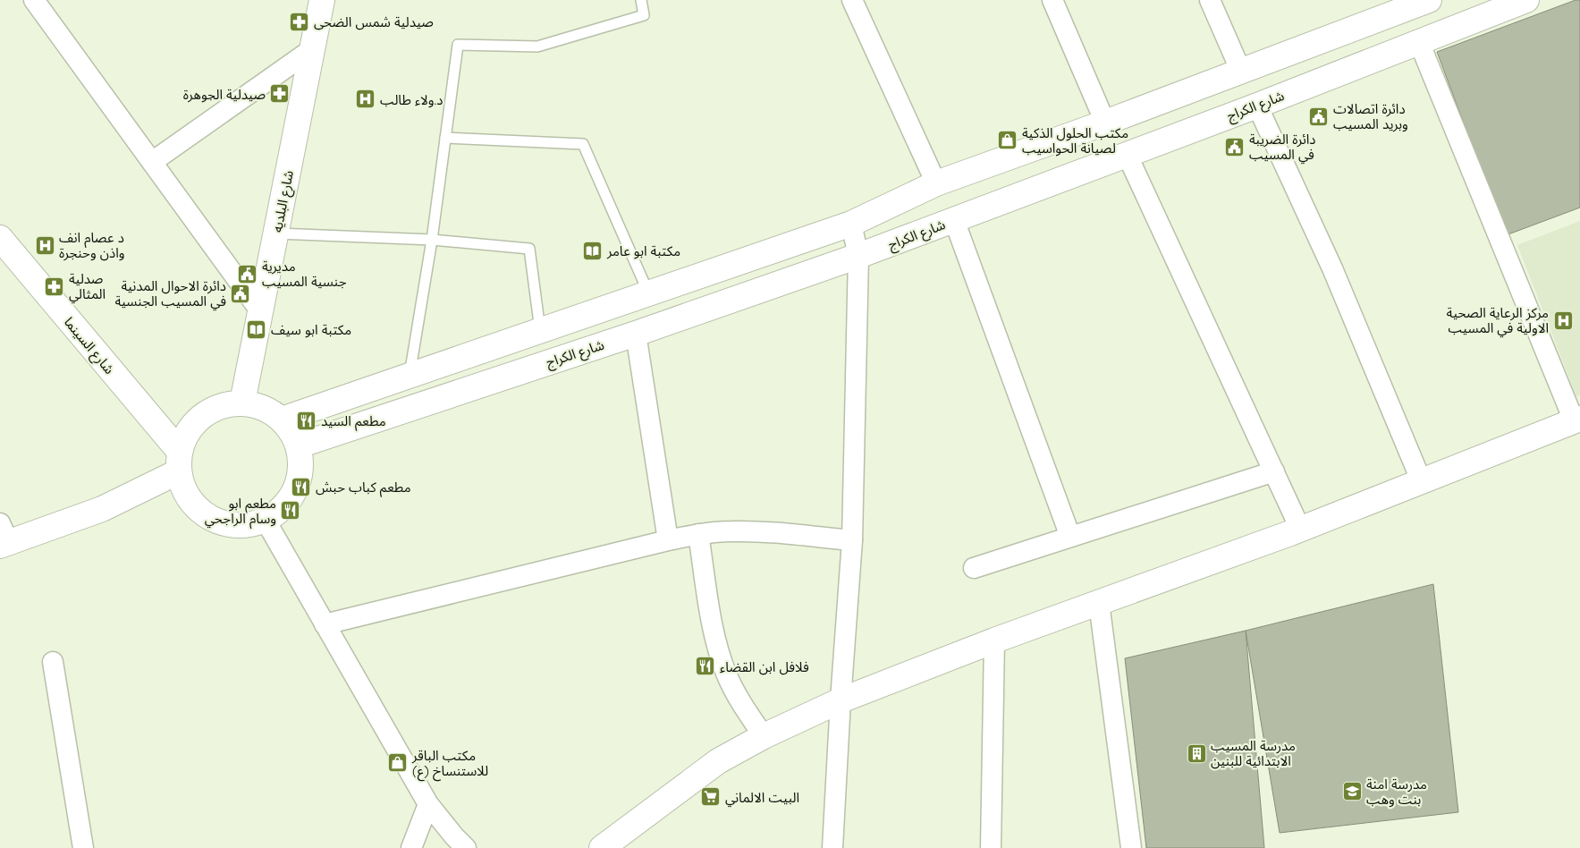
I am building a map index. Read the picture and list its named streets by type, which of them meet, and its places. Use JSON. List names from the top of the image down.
{
  "streets": {
    "main road": ["شارع الكراج", "شارع البلديه", "شارع السينما"]
  },
  "crossings": [
    ["شارع الكراج", "شارع البلديه"],
    ["شارع الكراج", "شارع السينما"],
    ["شارع البلديه", "شارع السينما"]
  ],
  "places": {
    "pharmacy": ["صيدلية شمس الضحى", "صيدلية الجوهرة", "صدلية المثالي"],
    "hospital": ["د.ولاء طالب", "د عصام انف واذن وحنجرة", "مركز الرعاية الصحية الاولية في المسيب"],
    "public building": [
      "دائرة اتصالات وبريد المسيب",
      "دائرة الضريبة في المسيب",
      "مديرية جنسية المسيب",
      "دائرة الاحوال المدنية في المسيب الجنسية"
    ],
    "shop": ["مكتب الحلول الذكية لصيانة الحواسيب", "مكتب الباقر (ع) للاستنساخ"],
    "library": ["مكتبة ابو عامر", "مكتبة ابو سيف"],
    "restaurant": [
      "مطعم السيد",
      "مطعم كباب حبش",
      "مطعم ابو وسام الراجحي",
      "فلافل ابن القضاء"
    ],
    "building": ["مدرسة المسيب الابتدائية للبنين"],
    "school or university": ["مدرسة امنة بنت وهب"],
    "supermarket": ["البيت الالماني"]
  }
}
